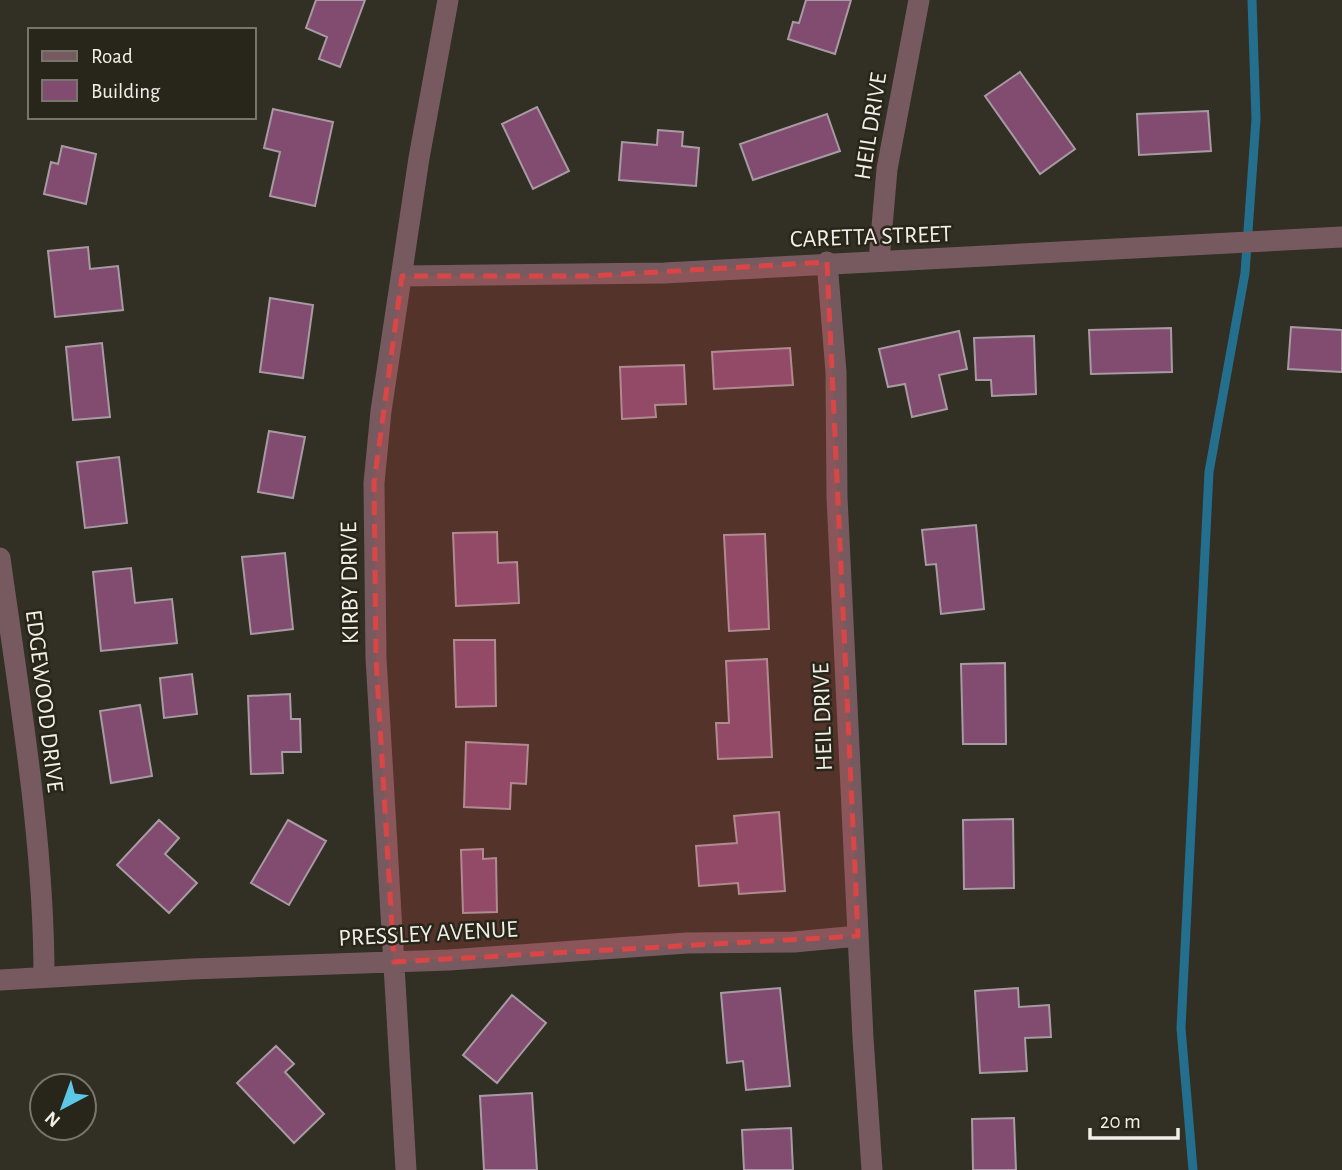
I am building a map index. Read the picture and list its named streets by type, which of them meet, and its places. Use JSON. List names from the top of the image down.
{
  "streets": {
    "street": [
      "HEIL DRIVE",
      "CARETTA STREET",
      "KIRBY DRIVE",
      "EDGEWOOD DRIVE",
      "PRESSLEY AVENUE"
    ]
  },
  "crossings": [
    ["HEIL DRIVE", "CARETTA STREET"],
    ["HEIL DRIVE", "PRESSLEY AVENUE"],
    ["CARETTA STREET", "KIRBY DRIVE"],
    ["KIRBY DRIVE", "PRESSLEY AVENUE"],
    ["EDGEWOOD DRIVE", "PRESSLEY AVENUE"]
  ],
  "legend": ["Road", "Building"],
  "scale_bar": "20 m",
  "north": "bottom left"
}
